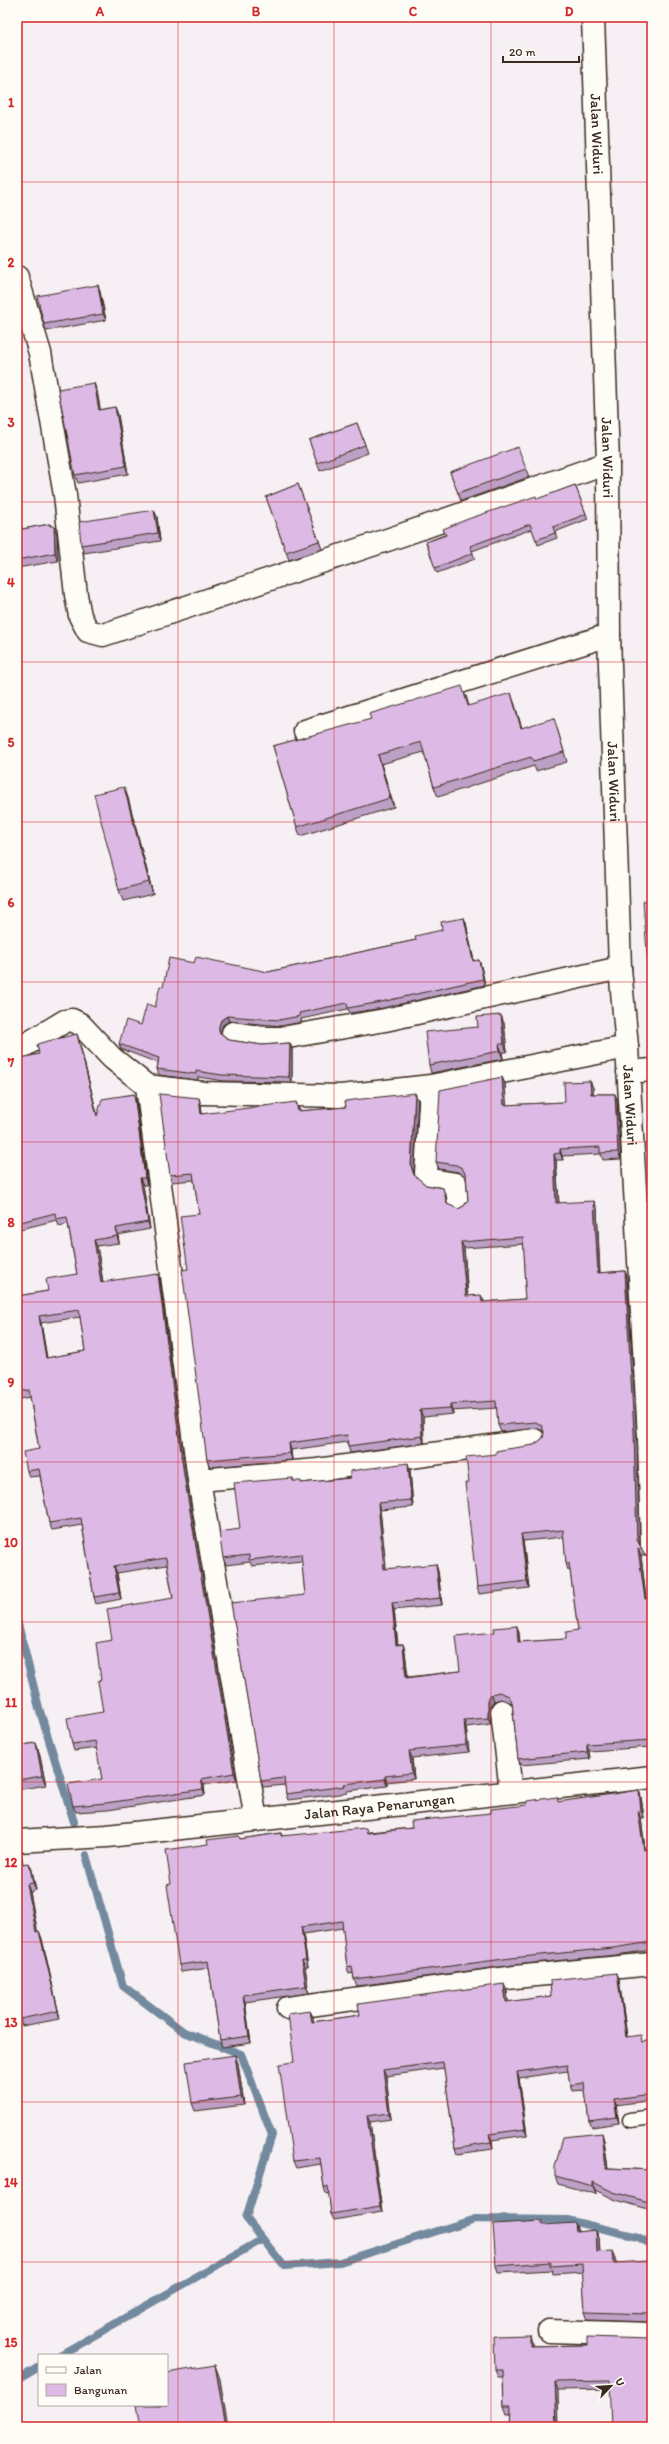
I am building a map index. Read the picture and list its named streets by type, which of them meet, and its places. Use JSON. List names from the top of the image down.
{
  "streets": {
    "street": ["Jalan Widuri", "Jalan Raya Penarungan"]
  },
  "legend": ["Jalan", "Bangunan"],
  "scale_bar": "20 m",
  "north": "top right",
  "grid": {
    "columns": [
      "A",
      "B",
      "C",
      "D"
    ],
    "rows": [
      "1",
      "2",
      "3",
      "4",
      "5",
      "6",
      "7",
      "8",
      "9",
      "10",
      "11",
      "12",
      "13",
      "14",
      "15"
    ]
  }
}
